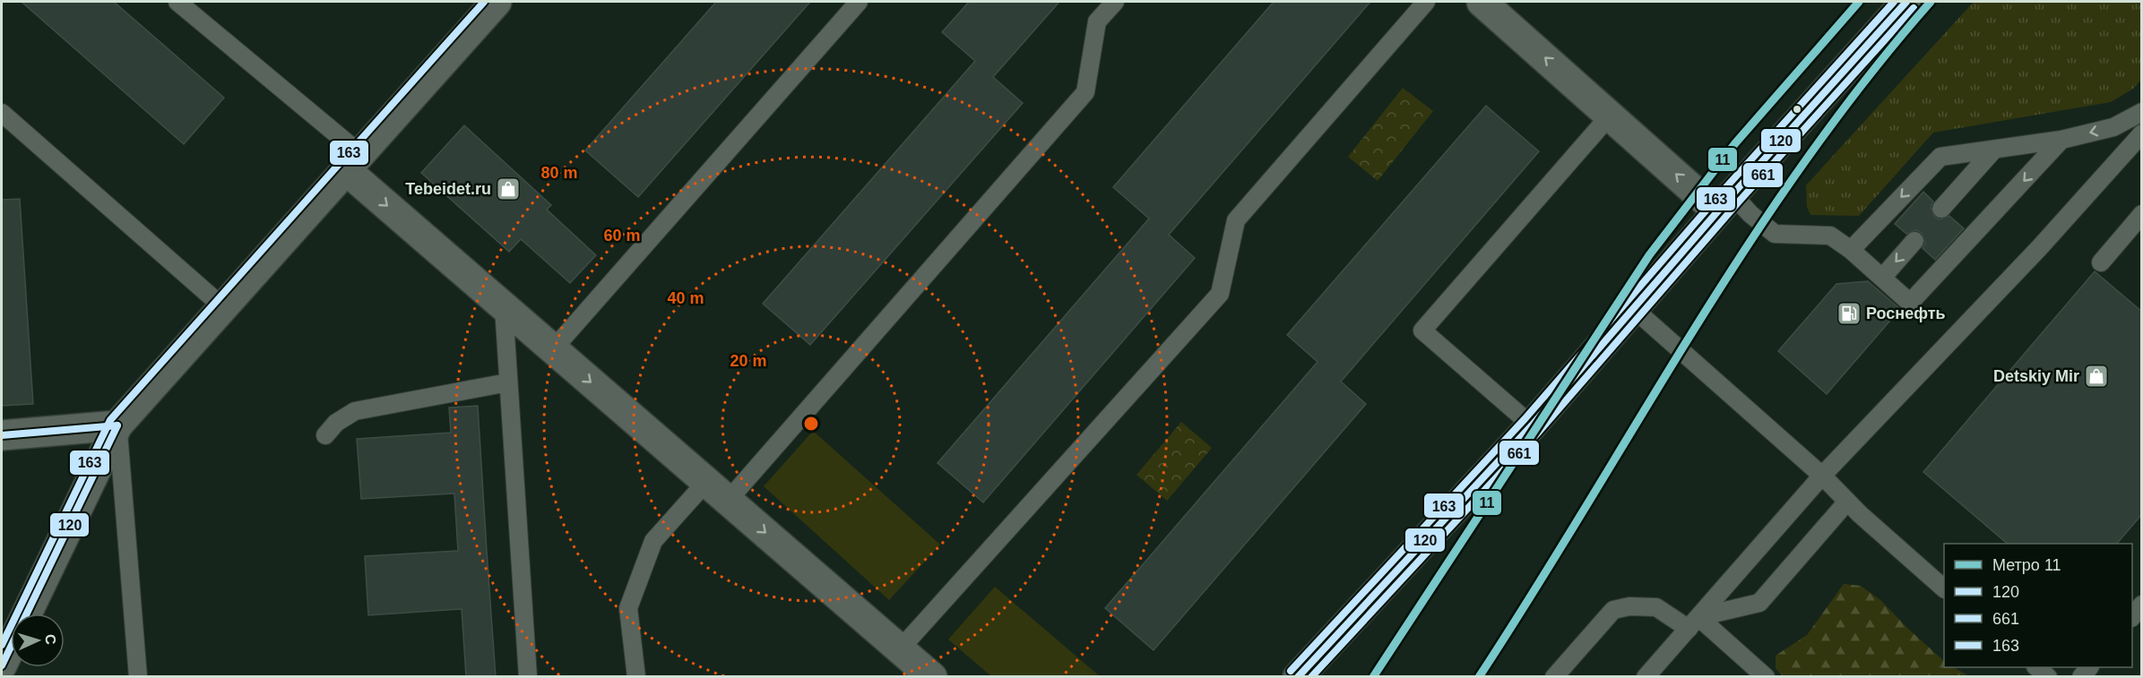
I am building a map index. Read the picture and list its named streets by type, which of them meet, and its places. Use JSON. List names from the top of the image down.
{
  "places": {
    "shop": ["Tebeidet.ru", "Detskiy Mir"],
    "fuel station": ["Роснефть"]
  },
  "lines": [
    "metro line 11",
    "transit line 120",
    "transit line 163",
    "transit line 661"
  ],
  "legend": [
    "Метро 11",
    "120",
    "661",
    "163"
  ],
  "north": "right",
  "rings": [
    "80 m",
    "60 m",
    "40 m",
    "20 m"
  ]
}
